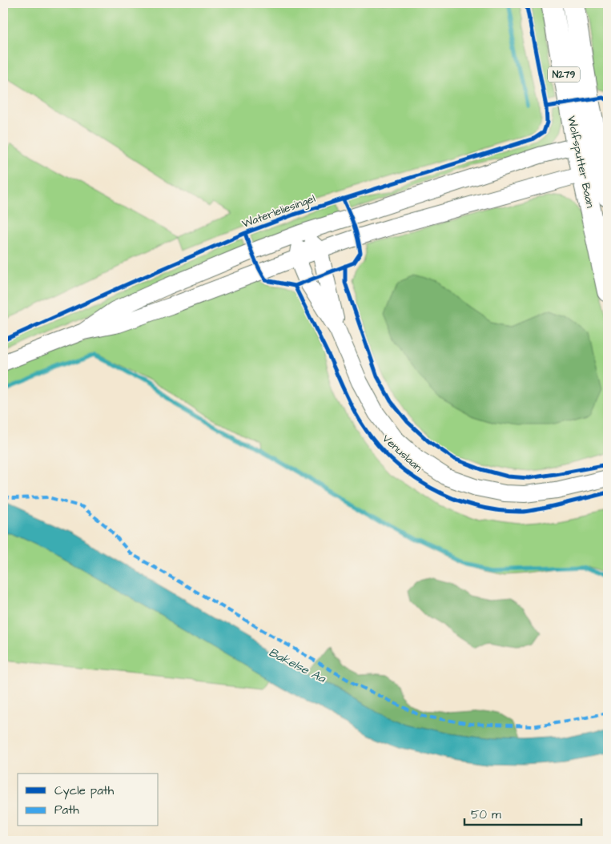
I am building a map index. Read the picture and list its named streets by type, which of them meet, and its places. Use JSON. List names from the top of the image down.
{
  "streets": {
    "main road": ["N279", "Wolfsputter Baan"],
    "street": ["Venuslaan"],
    "cycle path": ["Waterleliesingel"]
  },
  "water": ["Bakelse Aa"],
  "legend": ["Cycle path", "Path"],
  "scale_bar": "50 m"
}
